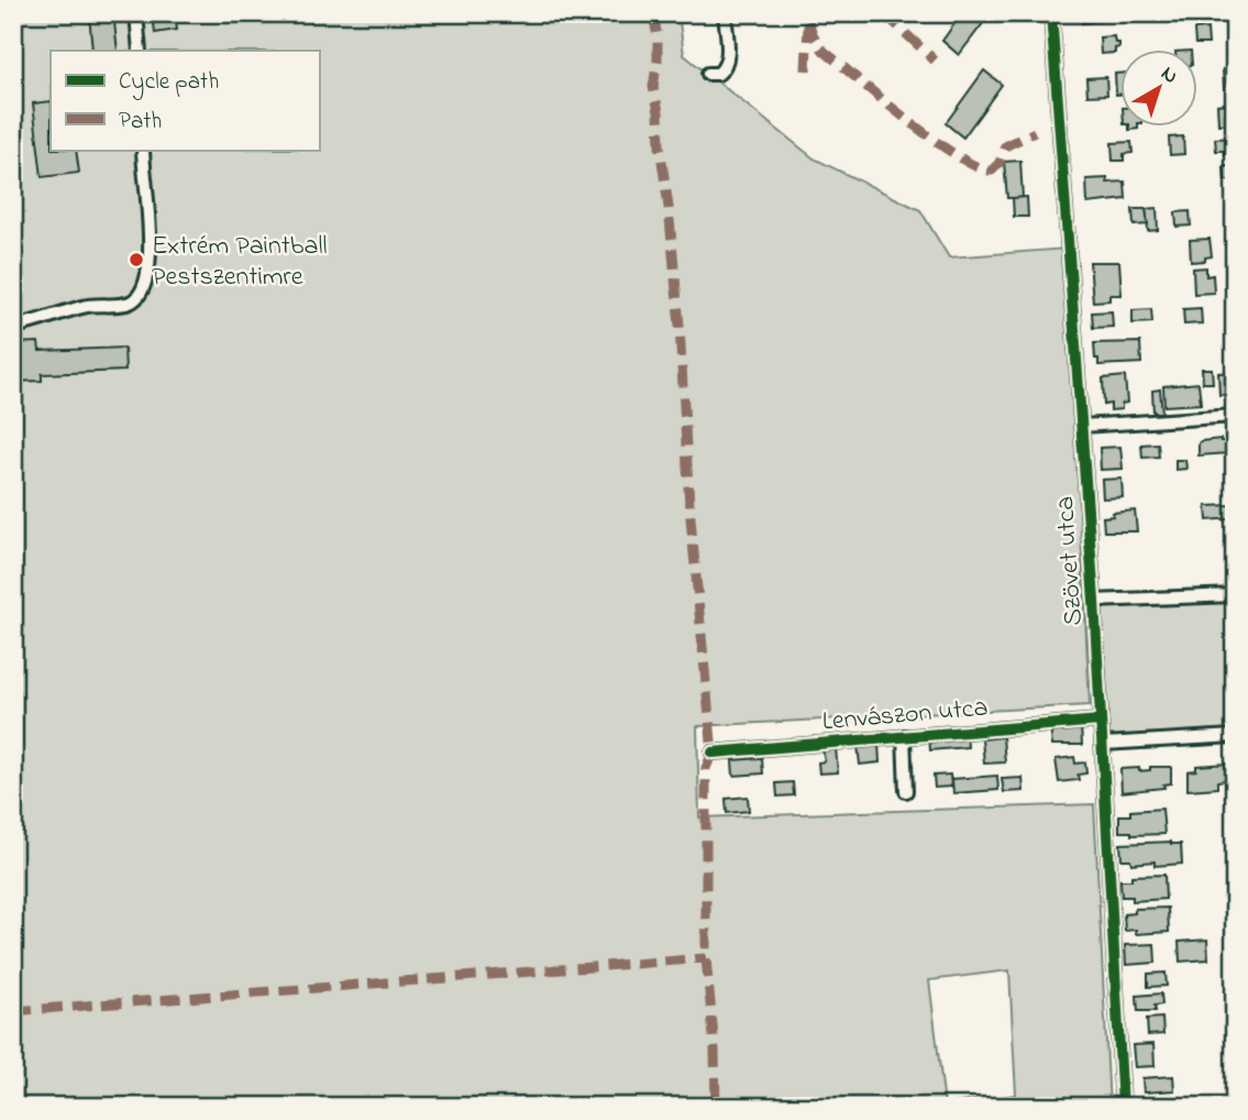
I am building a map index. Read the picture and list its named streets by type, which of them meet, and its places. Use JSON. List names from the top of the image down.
{
  "streets": {
    "street": ["Szövet utca", "Lenvászon utca"]
  },
  "crossings": [
    ["Szövet utca", "Lenvászon utca"]
  ],
  "places": ["Extrém Paintball Pestszentimre"],
  "legend": ["Cycle path", "Path"],
  "north": "top right"
}
